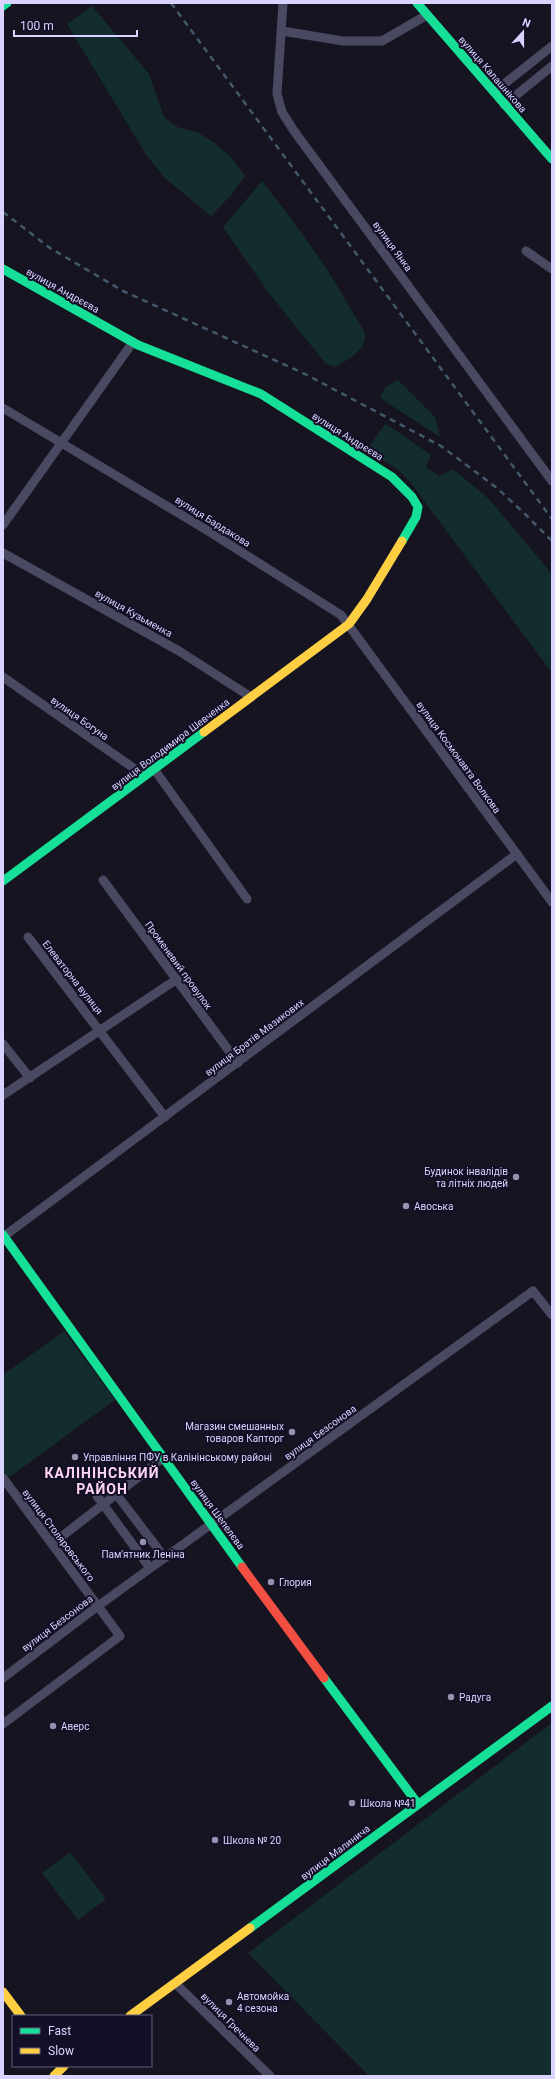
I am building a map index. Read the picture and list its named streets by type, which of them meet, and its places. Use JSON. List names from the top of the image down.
{
  "streets": {
    "street": [
      "вулиця Калашнікова",
      "вулиця Янка",
      "вулиця Андрєєва",
      "вулиця Бардакова",
      "вулиця Кузьменка",
      "вулиця Богуна",
      "вулиця Володимира Шевченка",
      "вулиця Космонавта Волкова",
      "Променевий провулок",
      "Елеваторна вулиця",
      "вулиця Братів Мазикових",
      "вулиця Безсонова",
      "вулиця Шепелєва",
      "вулиця Столяровського",
      "вулиця Малинича",
      "вулиця Гречнева"
    ]
  },
  "crossings": [
    ["вулиця Андрєєва", "вулиця Бардакова"],
    ["вулиця Андрєєва", "вулиця Володимира Шевченка"],
    ["вулиця Андрєєва", "вулиця Космонавта Волкова"],
    ["вулиця Бардакова", "вулиця Володимира Шевченка"],
    ["вулиця Бардакова", "вулиця Космонавта Волкова"],
    ["вулиця Кузьменка", "вулиця Володимира Шевченка"],
    ["вулиця Богуна", "вулиця Володимира Шевченка"],
    ["вулиця Володимира Шевченка", "вулиця Космонавта Волкова"],
    ["вулиця Космонавта Волкова", "вулиця Братів Мазикових"],
    ["Променевий провулок", "Елеваторна вулиця"],
    ["Променевий провулок", "вулиця Братів Мазикових"],
    ["Елеваторна вулиця", "вулиця Братів Мазикових"],
    ["вулиця Братів Мазикових", "вулиця Шепелєва"],
    ["вулиця Безсонова", "вулиця Шепелєва"],
    ["вулиця Безсонова", "вулиця Столяровського"],
    ["вулиця Шепелєва", "вулиця Малинича"],
    ["вулиця Малинича", "вулиця Гречнева"]
  ],
  "districts": ["КАЛІНІНСЬКИЙ РАЙОН"],
  "places": [
    "Будинок інвалідів та літніх людей",
    "Авоська",
    "Магазин смешанных товаров Капторг",
    "Управління ПФУ в Калінінському районі",
    "Пам'ятник Леніна",
    "Глория",
    "Радуга",
    "Аверс",
    "Школа №41",
    "Школа № 20",
    "Автомойка 4 сезона"
  ],
  "legend": ["Fast", "Slow"],
  "scale_bar": "100 m",
  "north": "top"
}
